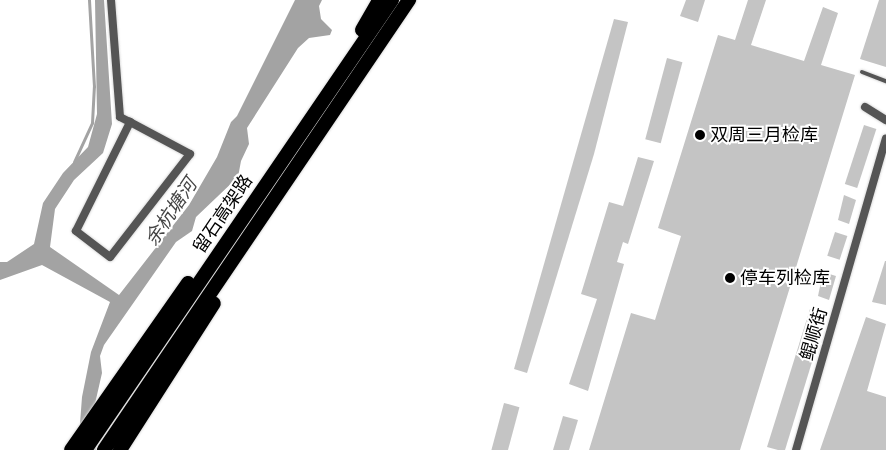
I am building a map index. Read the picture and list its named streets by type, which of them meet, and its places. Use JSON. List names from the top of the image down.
{
  "streets": {
    "highway": ["留石高架路"],
    "street": ["鲲顺街"]
  },
  "water": ["余杭塘河"],
  "places": ["双周三月检库", "停车列检库"]
}
